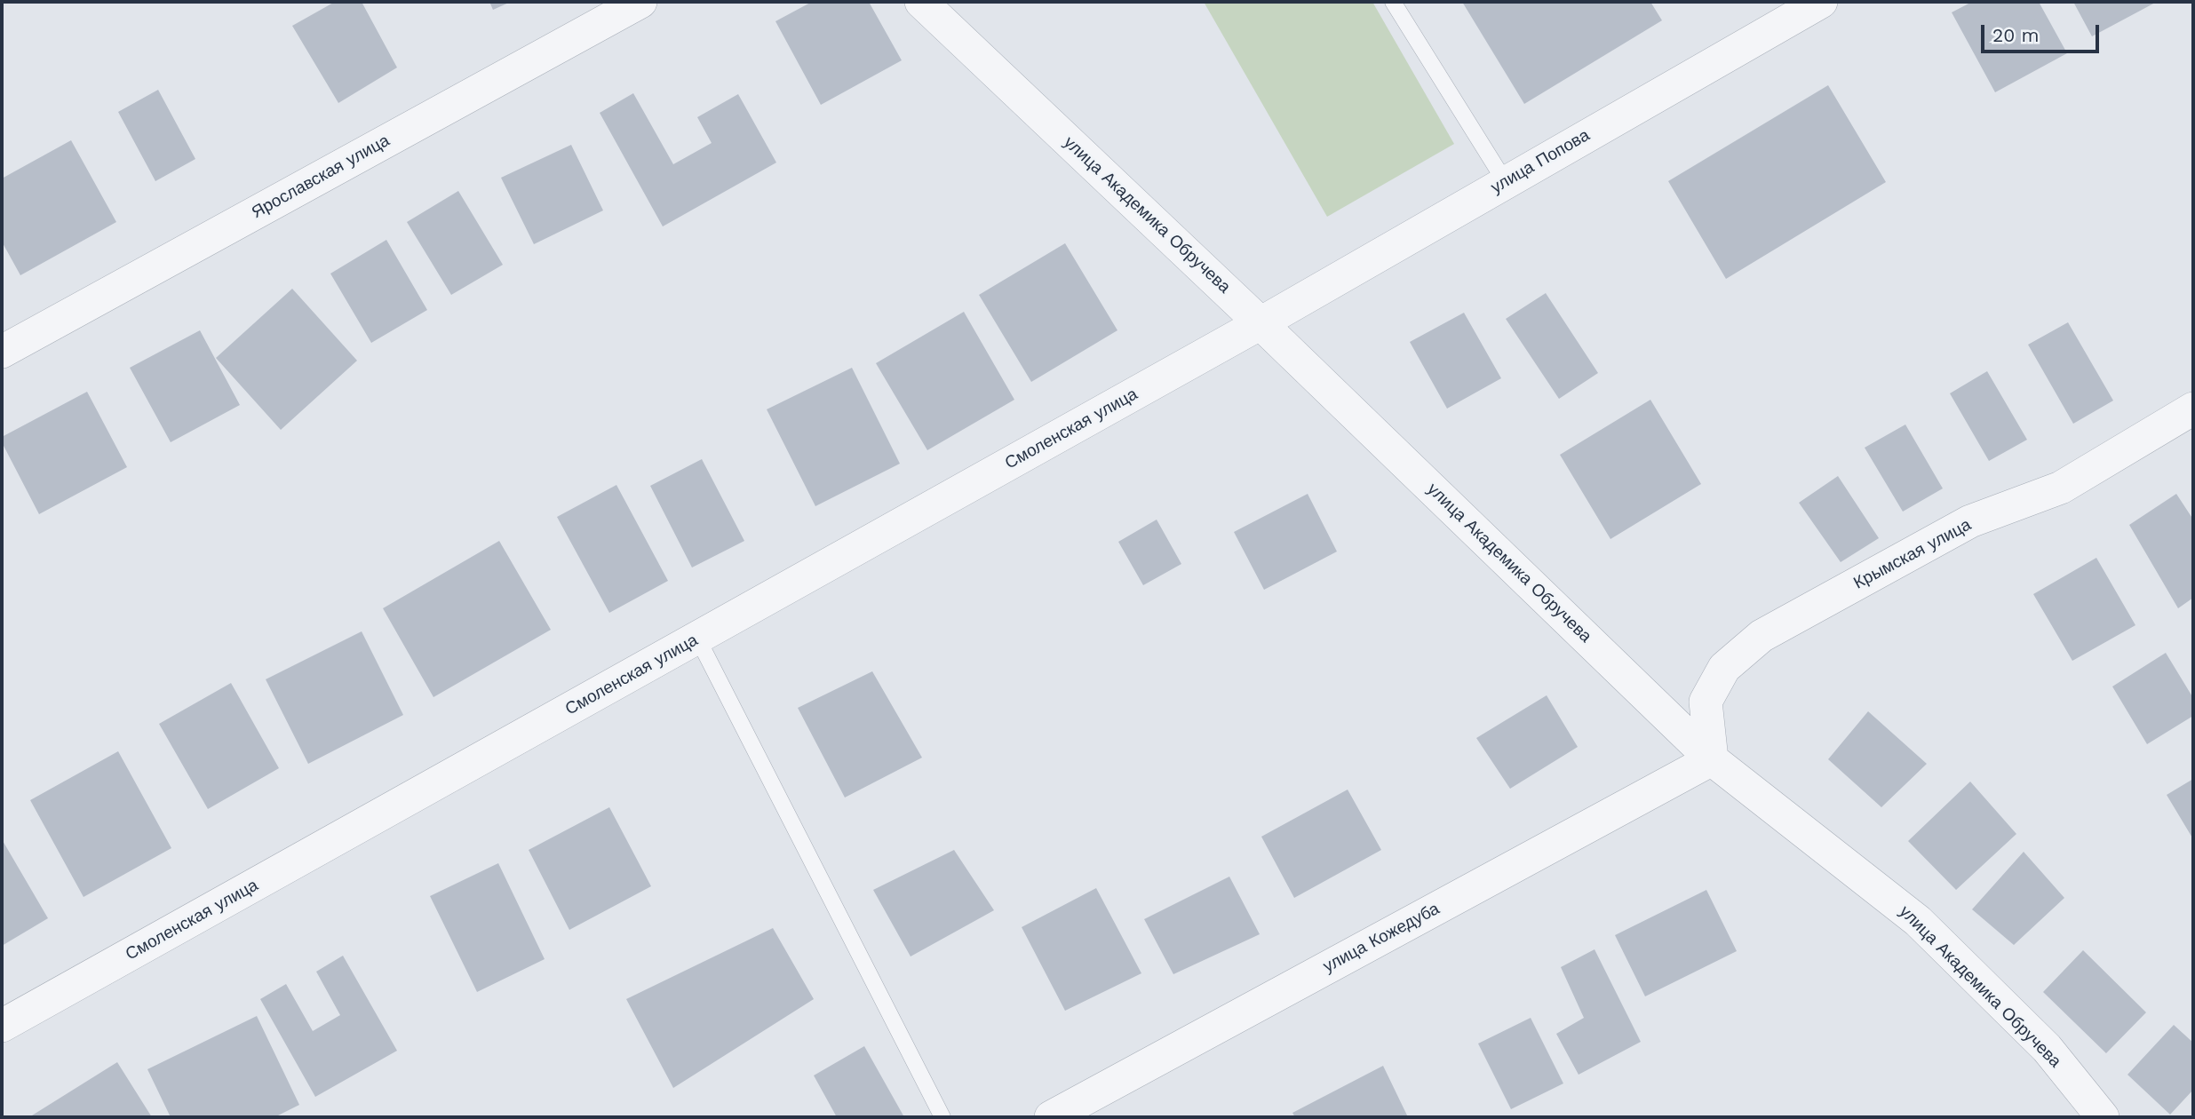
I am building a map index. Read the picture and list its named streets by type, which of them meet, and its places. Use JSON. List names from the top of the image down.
{
  "streets": {
    "street": [
      "улица Попова",
      "Ярославская улица",
      "улица Академика Обручева",
      "Смоленская улица",
      "Крымская улица",
      "улица Кожедуба"
    ]
  },
  "crossings": [
    ["улица Попова", "улица Академика Обручева"],
    ["улица Попова", "Смоленская улица"],
    ["улица Академика Обручева", "Смоленская улица"],
    ["улица Академика Обручева", "Крымская улица"],
    ["улица Академика Обручева", "улица Кожедуба"],
    ["Крымская улица", "улица Кожедуба"]
  ],
  "scale_bar": "20 m"
}
